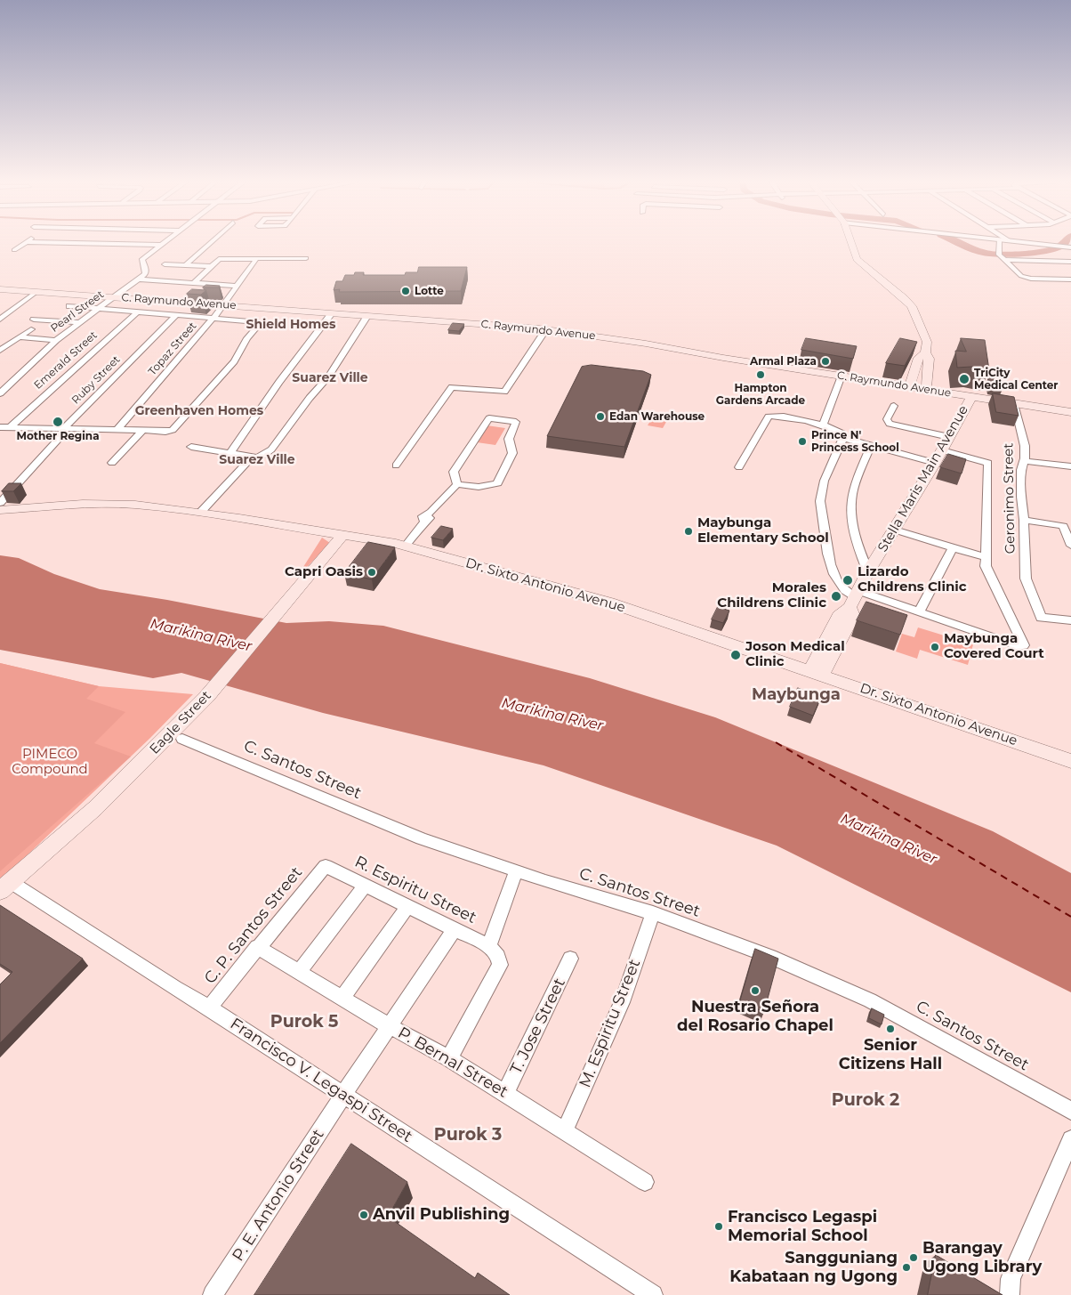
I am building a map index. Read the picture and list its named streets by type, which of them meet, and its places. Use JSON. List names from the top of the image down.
{
  "streets": {
    "main road": [
      "C. Raymundo Avenue",
      "Stella Maris Main Avenue",
      "Dr. Sixto Antonio Avenue",
      "Eagle Street"
    ],
    "street": [
      "Pearl Street",
      "Topaz Street",
      "Emerald Street",
      "Ruby Street",
      "Geronimo Street",
      "C. Santos Street",
      "R. Espiritu Street",
      "C. P. Santos Street",
      "M. Espiritu Street",
      "T. Jose Street",
      "P. Bernal Street",
      "Francisco V. Legaspi Street",
      "P. E. Antonio Street"
    ]
  },
  "crossings": [
    ["C. Raymundo Avenue", "Pearl Street"],
    ["C. Raymundo Avenue", "Topaz Street"],
    ["C. Raymundo Avenue", "Stella Maris Main Avenue"],
    ["C. Raymundo Avenue", "Geronimo Street"],
    ["Stella Maris Main Avenue", "Dr. Sixto Antonio Avenue"],
    ["Dr. Sixto Antonio Avenue", "Eagle Street"],
    ["Eagle Street", "Francisco V. Legaspi Street"],
    ["C. Santos Street", "M. Espiritu Street"],
    ["R. Espiritu Street", "C. P. Santos Street"],
    ["R. Espiritu Street", "P. E. Antonio Street"],
    ["C. P. Santos Street", "P. Bernal Street"],
    ["C. P. Santos Street", "Francisco V. Legaspi Street"],
    ["M. Espiritu Street", "P. Bernal Street"],
    ["T. Jose Street", "P. Bernal Street"],
    ["P. Bernal Street", "P. E. Antonio Street"],
    ["Francisco V. Legaspi Street", "P. E. Antonio Street"]
  ],
  "districts": [
    "Shield Homes",
    "Suarez Ville",
    "Greenhaven Homes",
    "Suarez Ville",
    "Maybunga",
    "Purok 5",
    "Purok 2",
    "Purok 3"
  ],
  "water": ["Marikina River"],
  "parks": ["PIMECO Compound"],
  "places": [
    "Lotte",
    "Armal Plaza",
    "Hampton Gardens Arcade",
    "TriCity Medical Center",
    "Edan Warehouse",
    "Mother Regina",
    "Prince N' Princess School",
    "Maybunga Elementary School",
    "Capri Oasis",
    "Lizardo Childrens Clinic",
    "Morales Childrens Clinic",
    "Maybunga Covered Court",
    "Joson Medical Clinic",
    "Nuestra Señora del Rosario Chapel",
    "Senior Citizens Hall",
    "Anvil Publishing",
    "Francisco Legaspi Memorial School",
    "Barangay Ugong Library",
    "Sangguniang Kabataan ng Ugong"
  ]
}
